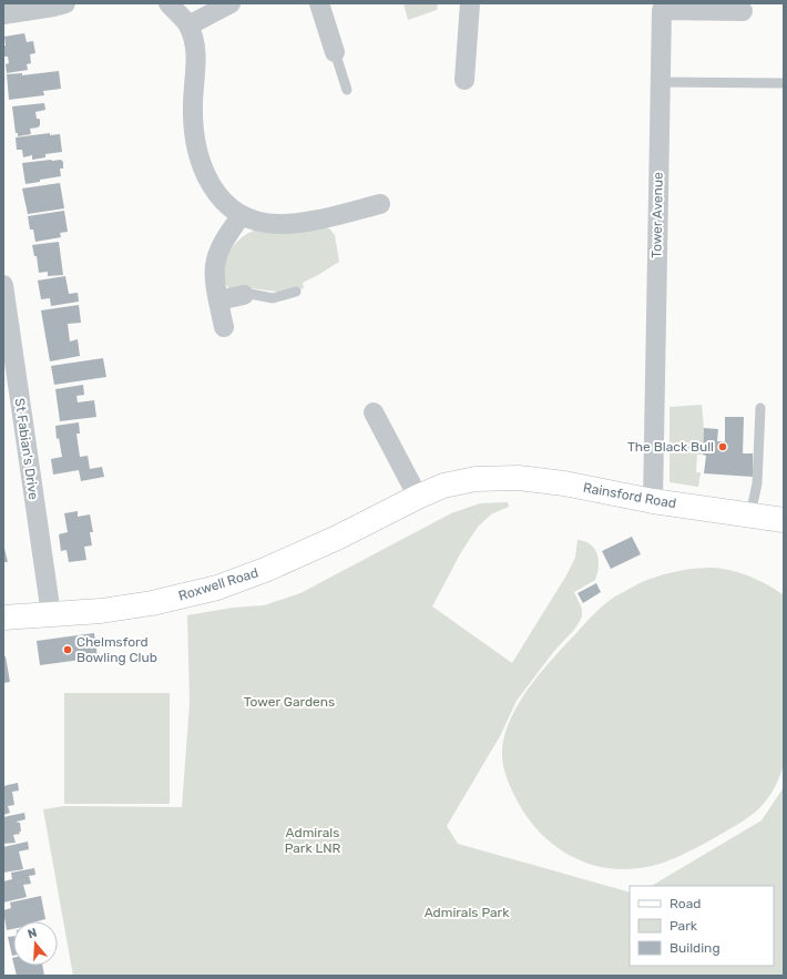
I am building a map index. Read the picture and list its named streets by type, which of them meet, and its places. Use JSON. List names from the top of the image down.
{
  "streets": {
    "main road": ["Rainsford Road", "Roxwell Road"],
    "street": ["Tower Avenue", "St Fabian's Drive"]
  },
  "crossings": [
    ["Tower Avenue", "Rainsford Road"],
    ["St Fabian's Drive", "Roxwell Road"],
    ["Rainsford Road", "Roxwell Road"]
  ],
  "parks": ["Tower Gardens", "Admirals Park LNR", "Admirals Park"],
  "places": ["The Black Bull", "Chelmsford Bowling Club"],
  "legend": ["Road", "Park", "Building"],
  "north": "top"
}
